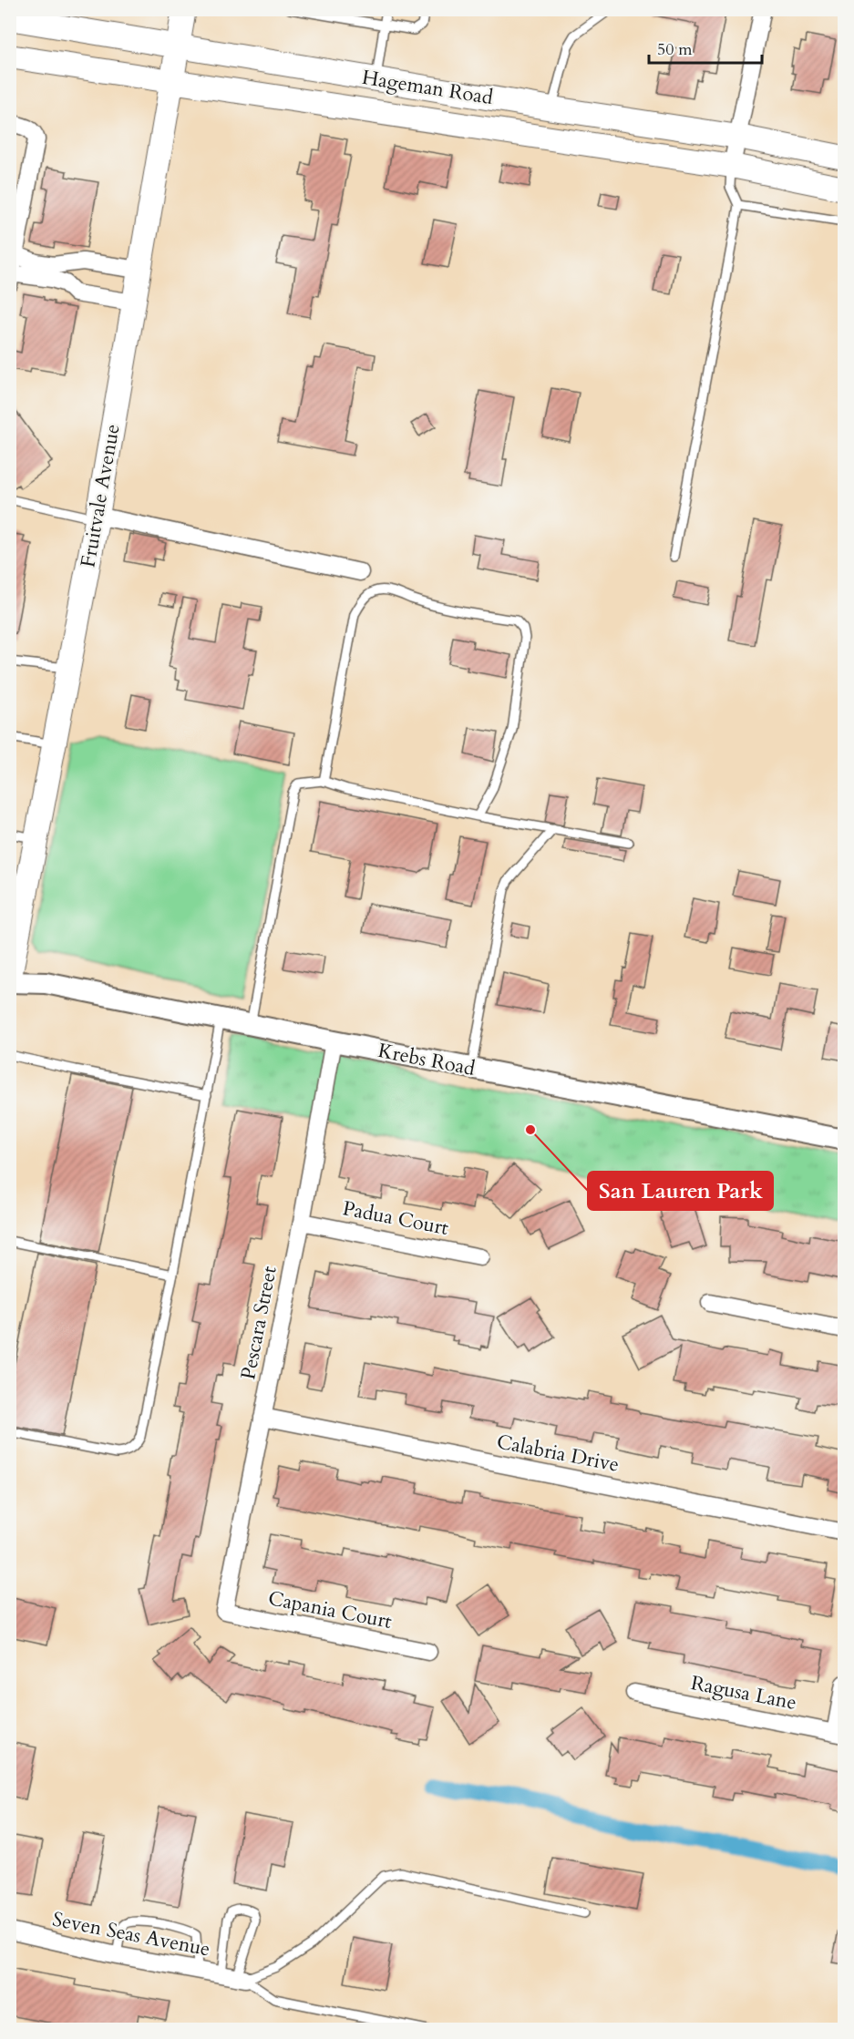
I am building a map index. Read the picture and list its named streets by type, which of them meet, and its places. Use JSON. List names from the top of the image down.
{
  "streets": {
    "main road": ["Hageman Road", "Fruitvale Avenue"],
    "street": [
      "Krebs Road",
      "Padua Court",
      "Pescara Street",
      "Calabria Drive",
      "Capania Court",
      "Ragusa Lane",
      "Seven Seas Avenue"
    ]
  },
  "crossings": [
    ["Hageman Road", "Fruitvale Avenue"],
    ["Fruitvale Avenue", "Krebs Road"],
    ["Krebs Road", "Pescara Street"],
    ["Padua Court", "Pescara Street"],
    ["Pescara Street", "Calabria Drive"],
    ["Pescara Street", "Capania Court"]
  ],
  "places": ["San Lauren Park"],
  "scale_bar": "50 m"
}
